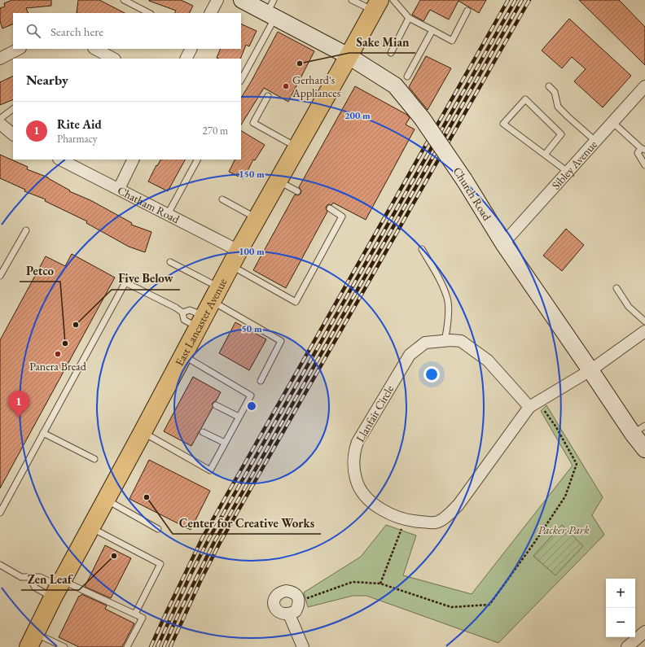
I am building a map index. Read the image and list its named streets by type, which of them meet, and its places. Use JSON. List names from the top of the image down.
{
  "streets": {
    "highway": ["East Lancaster Avenue"],
    "street": [
      "Sibley Avenue",
      "Church Road",
      "Chatham Road",
      "Llanfair Circle"
    ]
  },
  "crossings": [
    ["Sibley Avenue", "Church Road"],
    ["Church Road", "East Lancaster Avenue"],
    ["Church Road", "Llanfair Circle"],
    ["Chatham Road", "East Lancaster Avenue"]
  ],
  "parks": ["Packer Park"],
  "places": [
    "Sake Mian",
    "Gerhard's Appliances",
    "Five Below",
    "Petco",
    "Panera Bread",
    "Center for Creative Works",
    "Zen Leaf"
  ],
  "page": {
    "search": "Search here",
    "heading": "Nearby",
    "list": [
      {
        "mark": "1",
        "name": "Rite Aid",
        "note": "Pharmacy",
        "value": "270 m"
      }
    ],
    "pins": "1",
    "map_buttons": ["+", "−"]
  },
  "rings": [
    "200 m",
    "150 m",
    "100 m",
    "50 m"
  ]
}
